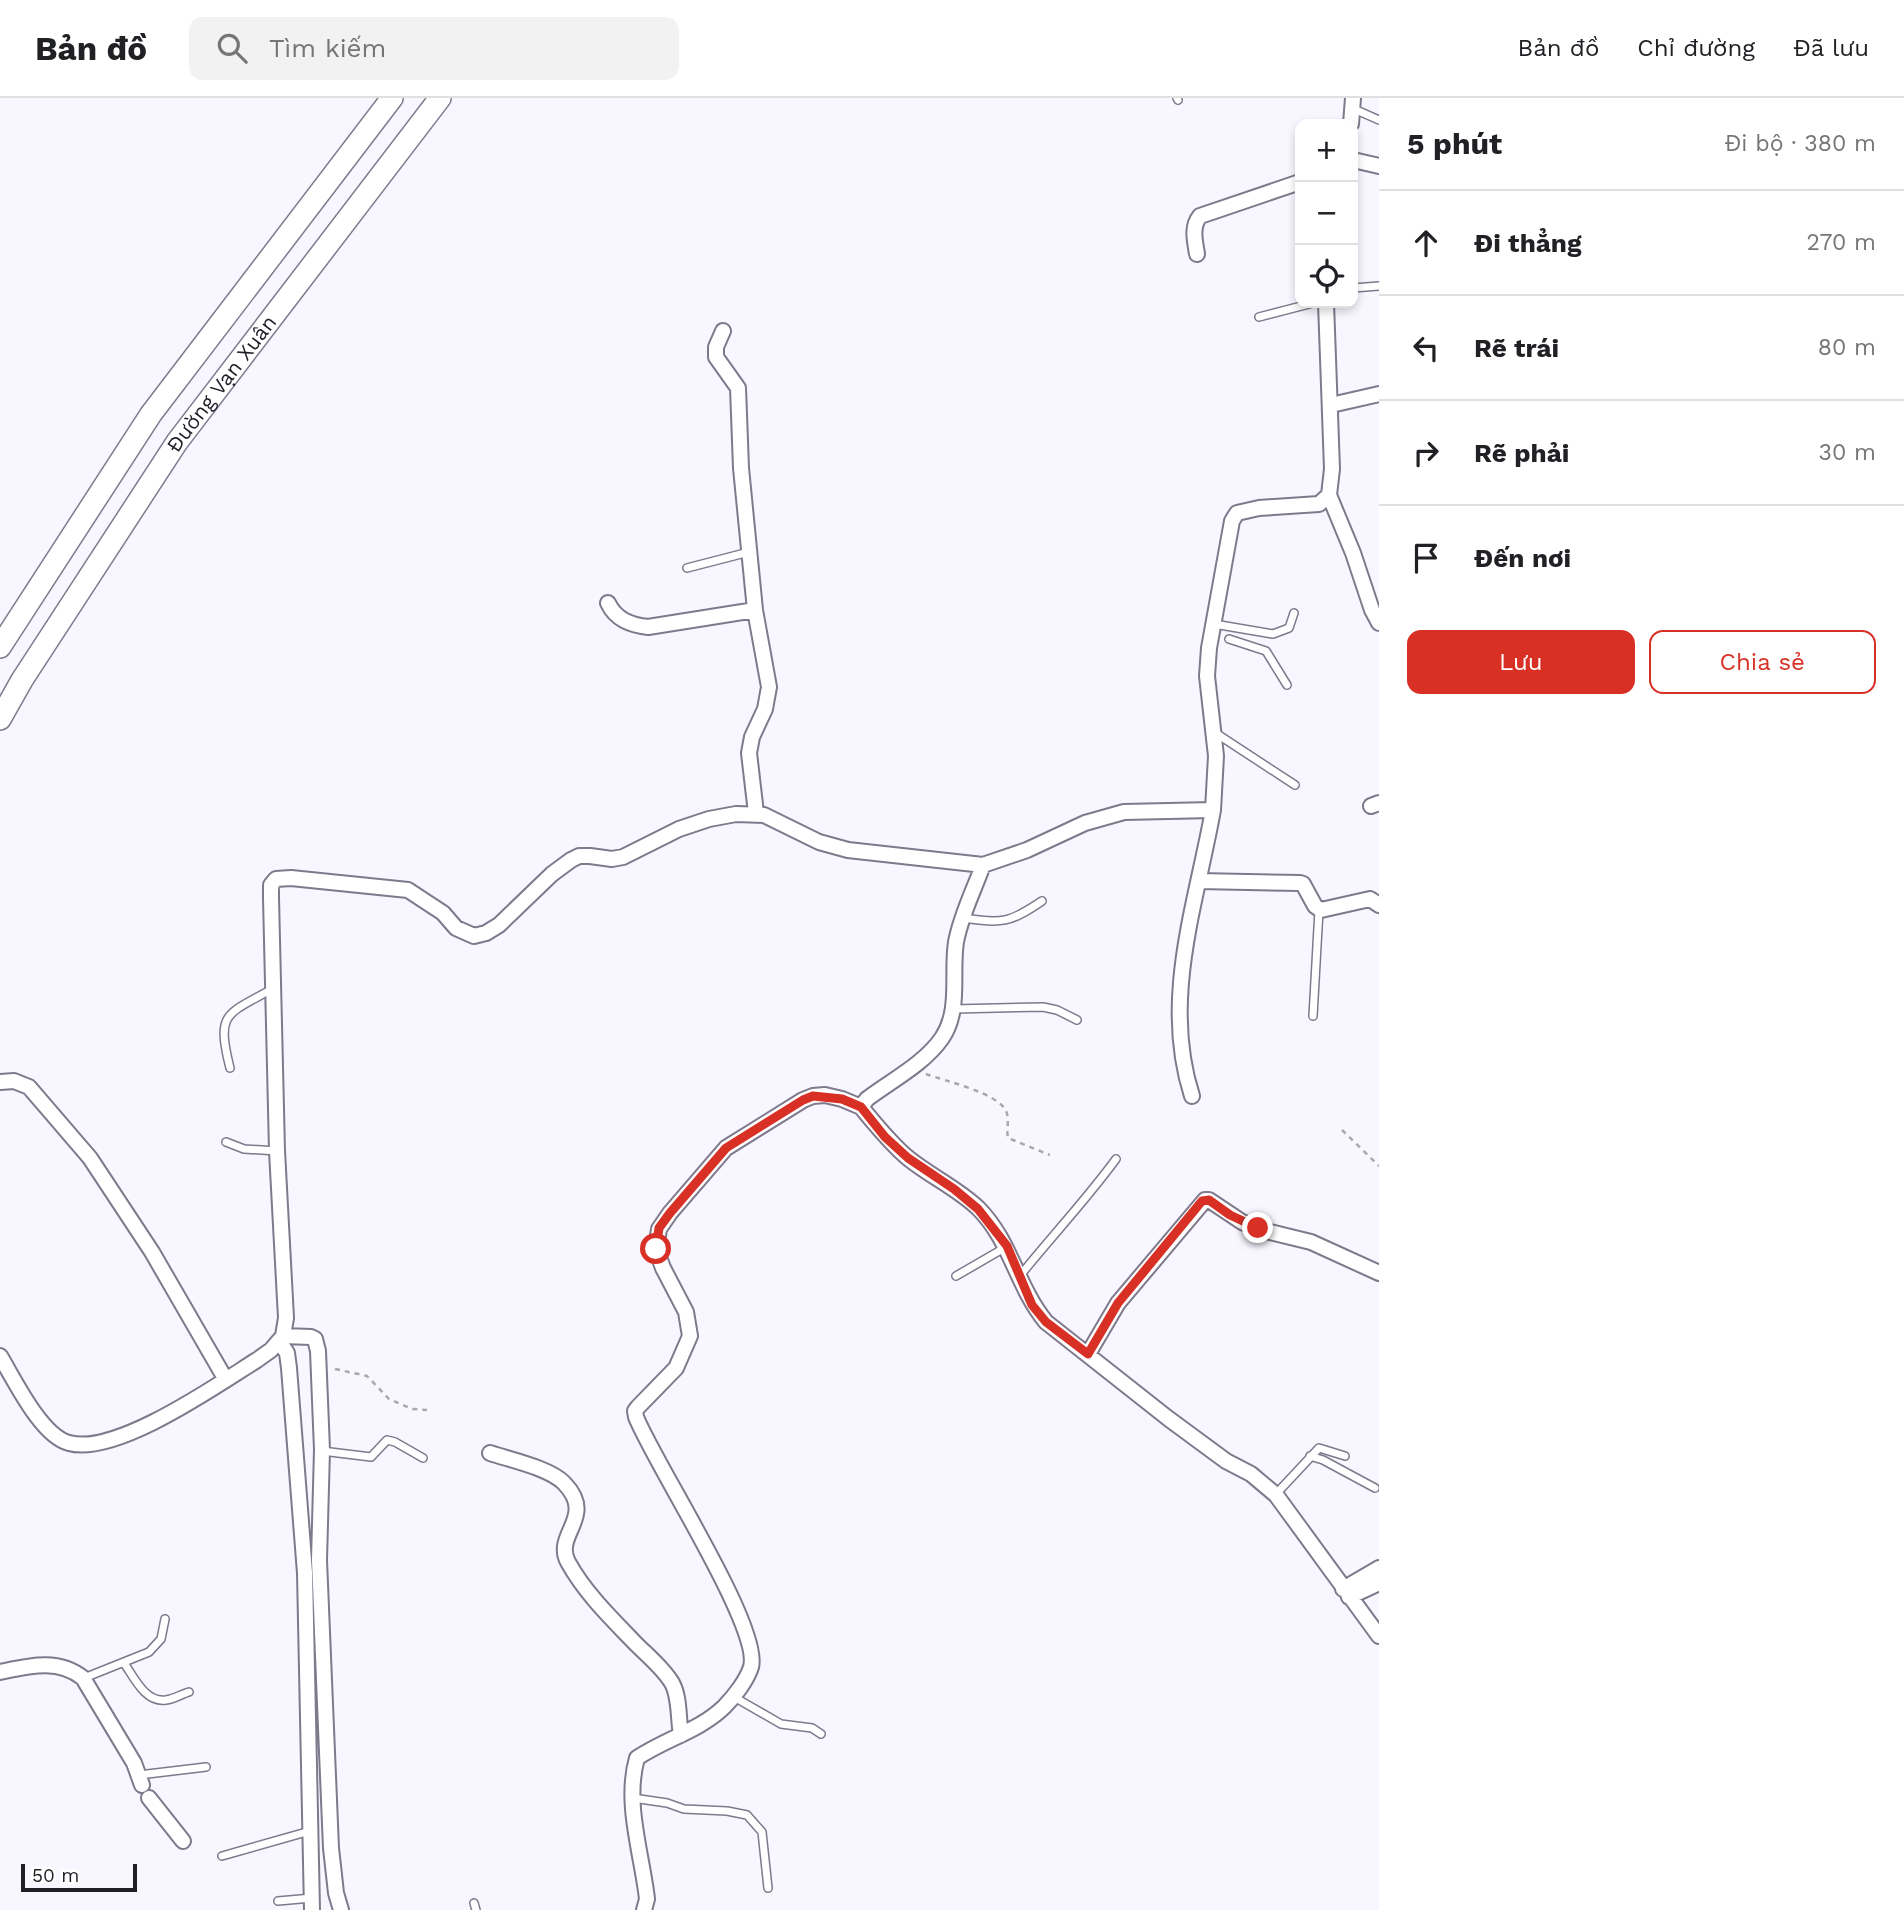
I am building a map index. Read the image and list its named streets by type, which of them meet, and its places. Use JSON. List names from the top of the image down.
{
  "streets": {
    "main road": ["Đường Vạn Xuân"]
  },
  "scale_bar": "50 m",
  "page": {
    "header": "Bản đồ",
    "search": "Tìm kiếm",
    "nav": ["Bản đồ", "Chỉ đường", "Đã lưu"],
    "heading": ["5 phút", "Đi bộ · 380 m"],
    "map_buttons": ["+", "−"],
    "list": [
      ["Đi thẳng", "270 m"],
      ["Rẽ trái", "80 m"],
      ["Rẽ phải", "30 m"],
      "Đến nơi"
    ],
    "buttons": ["Lưu", "Chia sẻ"],
    "scale": "50 m"
  }
}
